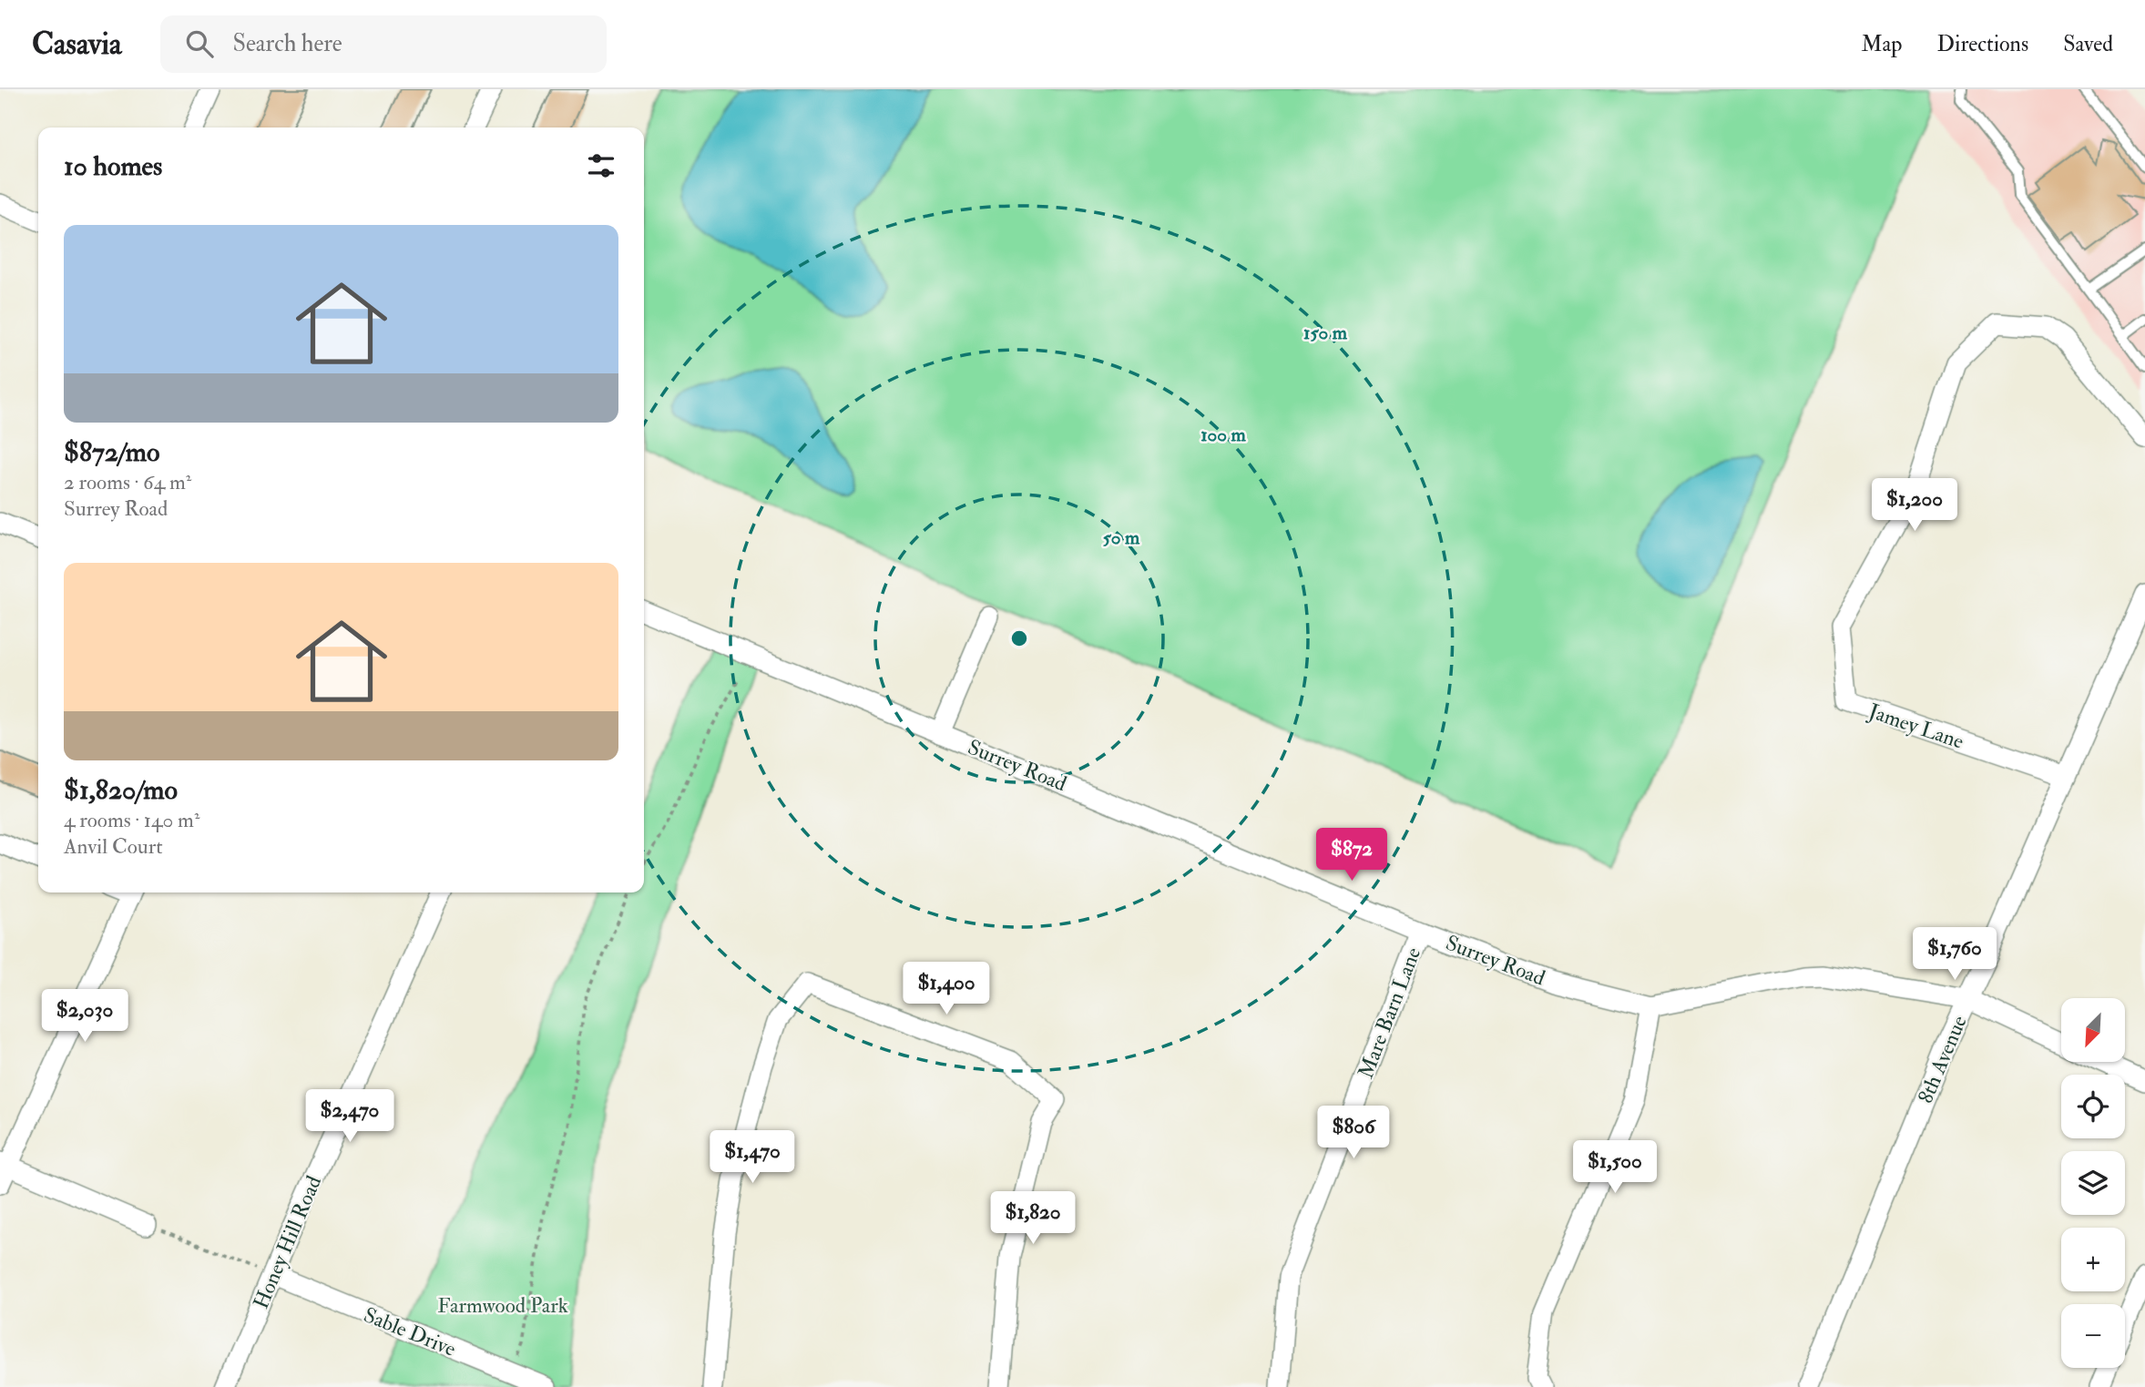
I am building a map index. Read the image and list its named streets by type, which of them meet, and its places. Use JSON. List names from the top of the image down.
{
  "streets": {
    "street": [
      "Jamey Lane",
      "Surrey Road",
      "Mare Barn Lane",
      "8th Avenue",
      "Honey Hill Road",
      "Sable Drive"
    ]
  },
  "crossings": [
    ["Jamey Lane", "8th Avenue"],
    ["Surrey Road", "Mare Barn Lane"],
    ["Surrey Road", "8th Avenue"],
    ["Honey Hill Road", "Sable Drive"]
  ],
  "parks": ["Farmwood Park"],
  "north": "bottom left",
  "page": {
    "header": "Casavia",
    "search": "Search here",
    "nav": ["Map", "Directions", "Saved"],
    "heading": "10 homes",
    "list": [
      {
        "name": "$872/mo",
        "note": "2 rooms · 64 m² · Surrey Road"
      },
      {
        "name": "$1,820/mo",
        "note": "4 rooms · 140 m² · Anvil Court"
      }
    ],
    "price": [
      "$1,200",
      "$872",
      "$1,760",
      "$1,400",
      "$2,030",
      "$2,470",
      "$806",
      "$1,470",
      "$1,500",
      "$1,820"
    ],
    "map_buttons": ["+", "−"]
  },
  "rings": ["150 m", "100 m", "50 m"]
}
